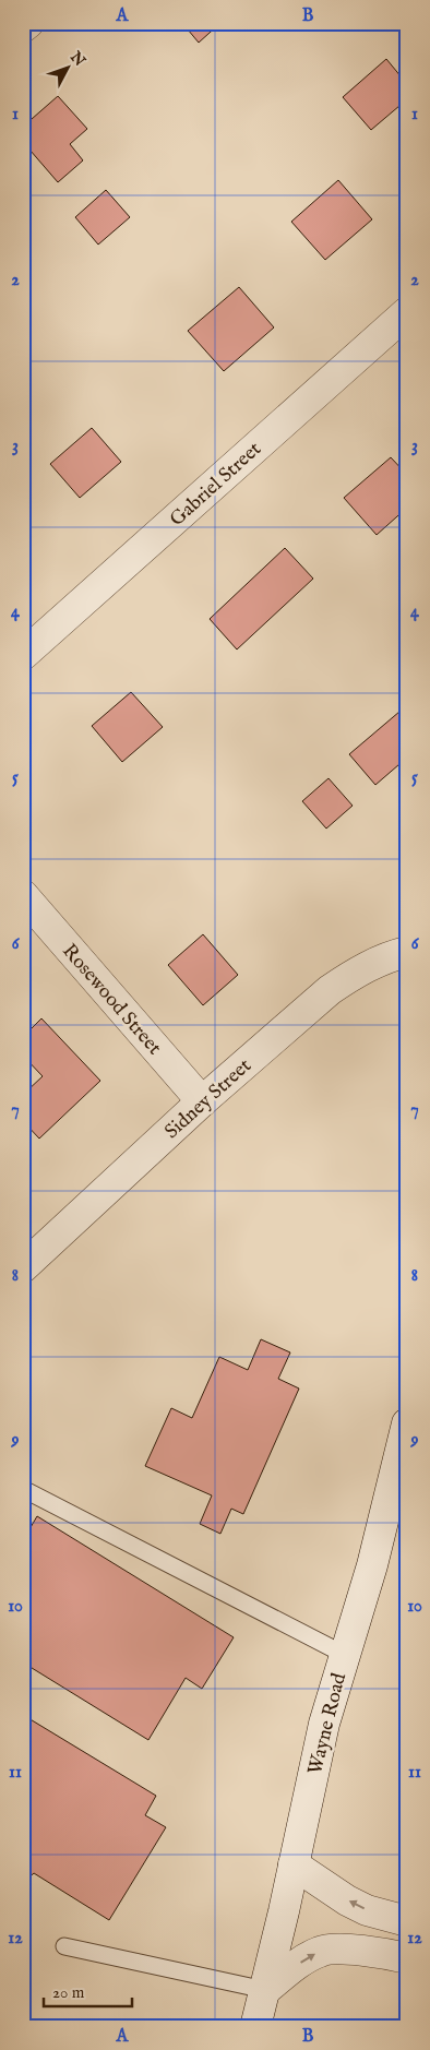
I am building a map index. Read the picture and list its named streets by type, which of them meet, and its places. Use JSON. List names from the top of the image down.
{
  "streets": {
    "street": [
      "Gabriel Street",
      "Rosewood Street",
      "Sidney Street",
      "Wayne Road"
    ]
  },
  "crossings": [
    ["Rosewood Street", "Sidney Street"]
  ],
  "scale_bar": "20 m",
  "north": "top right",
  "grid": {
    "columns": ["A", "B"],
    "rows": [
      "1",
      "2",
      "3",
      "4",
      "5",
      "6",
      "7",
      "8",
      "9",
      "10",
      "11",
      "12"
    ]
  }
}
